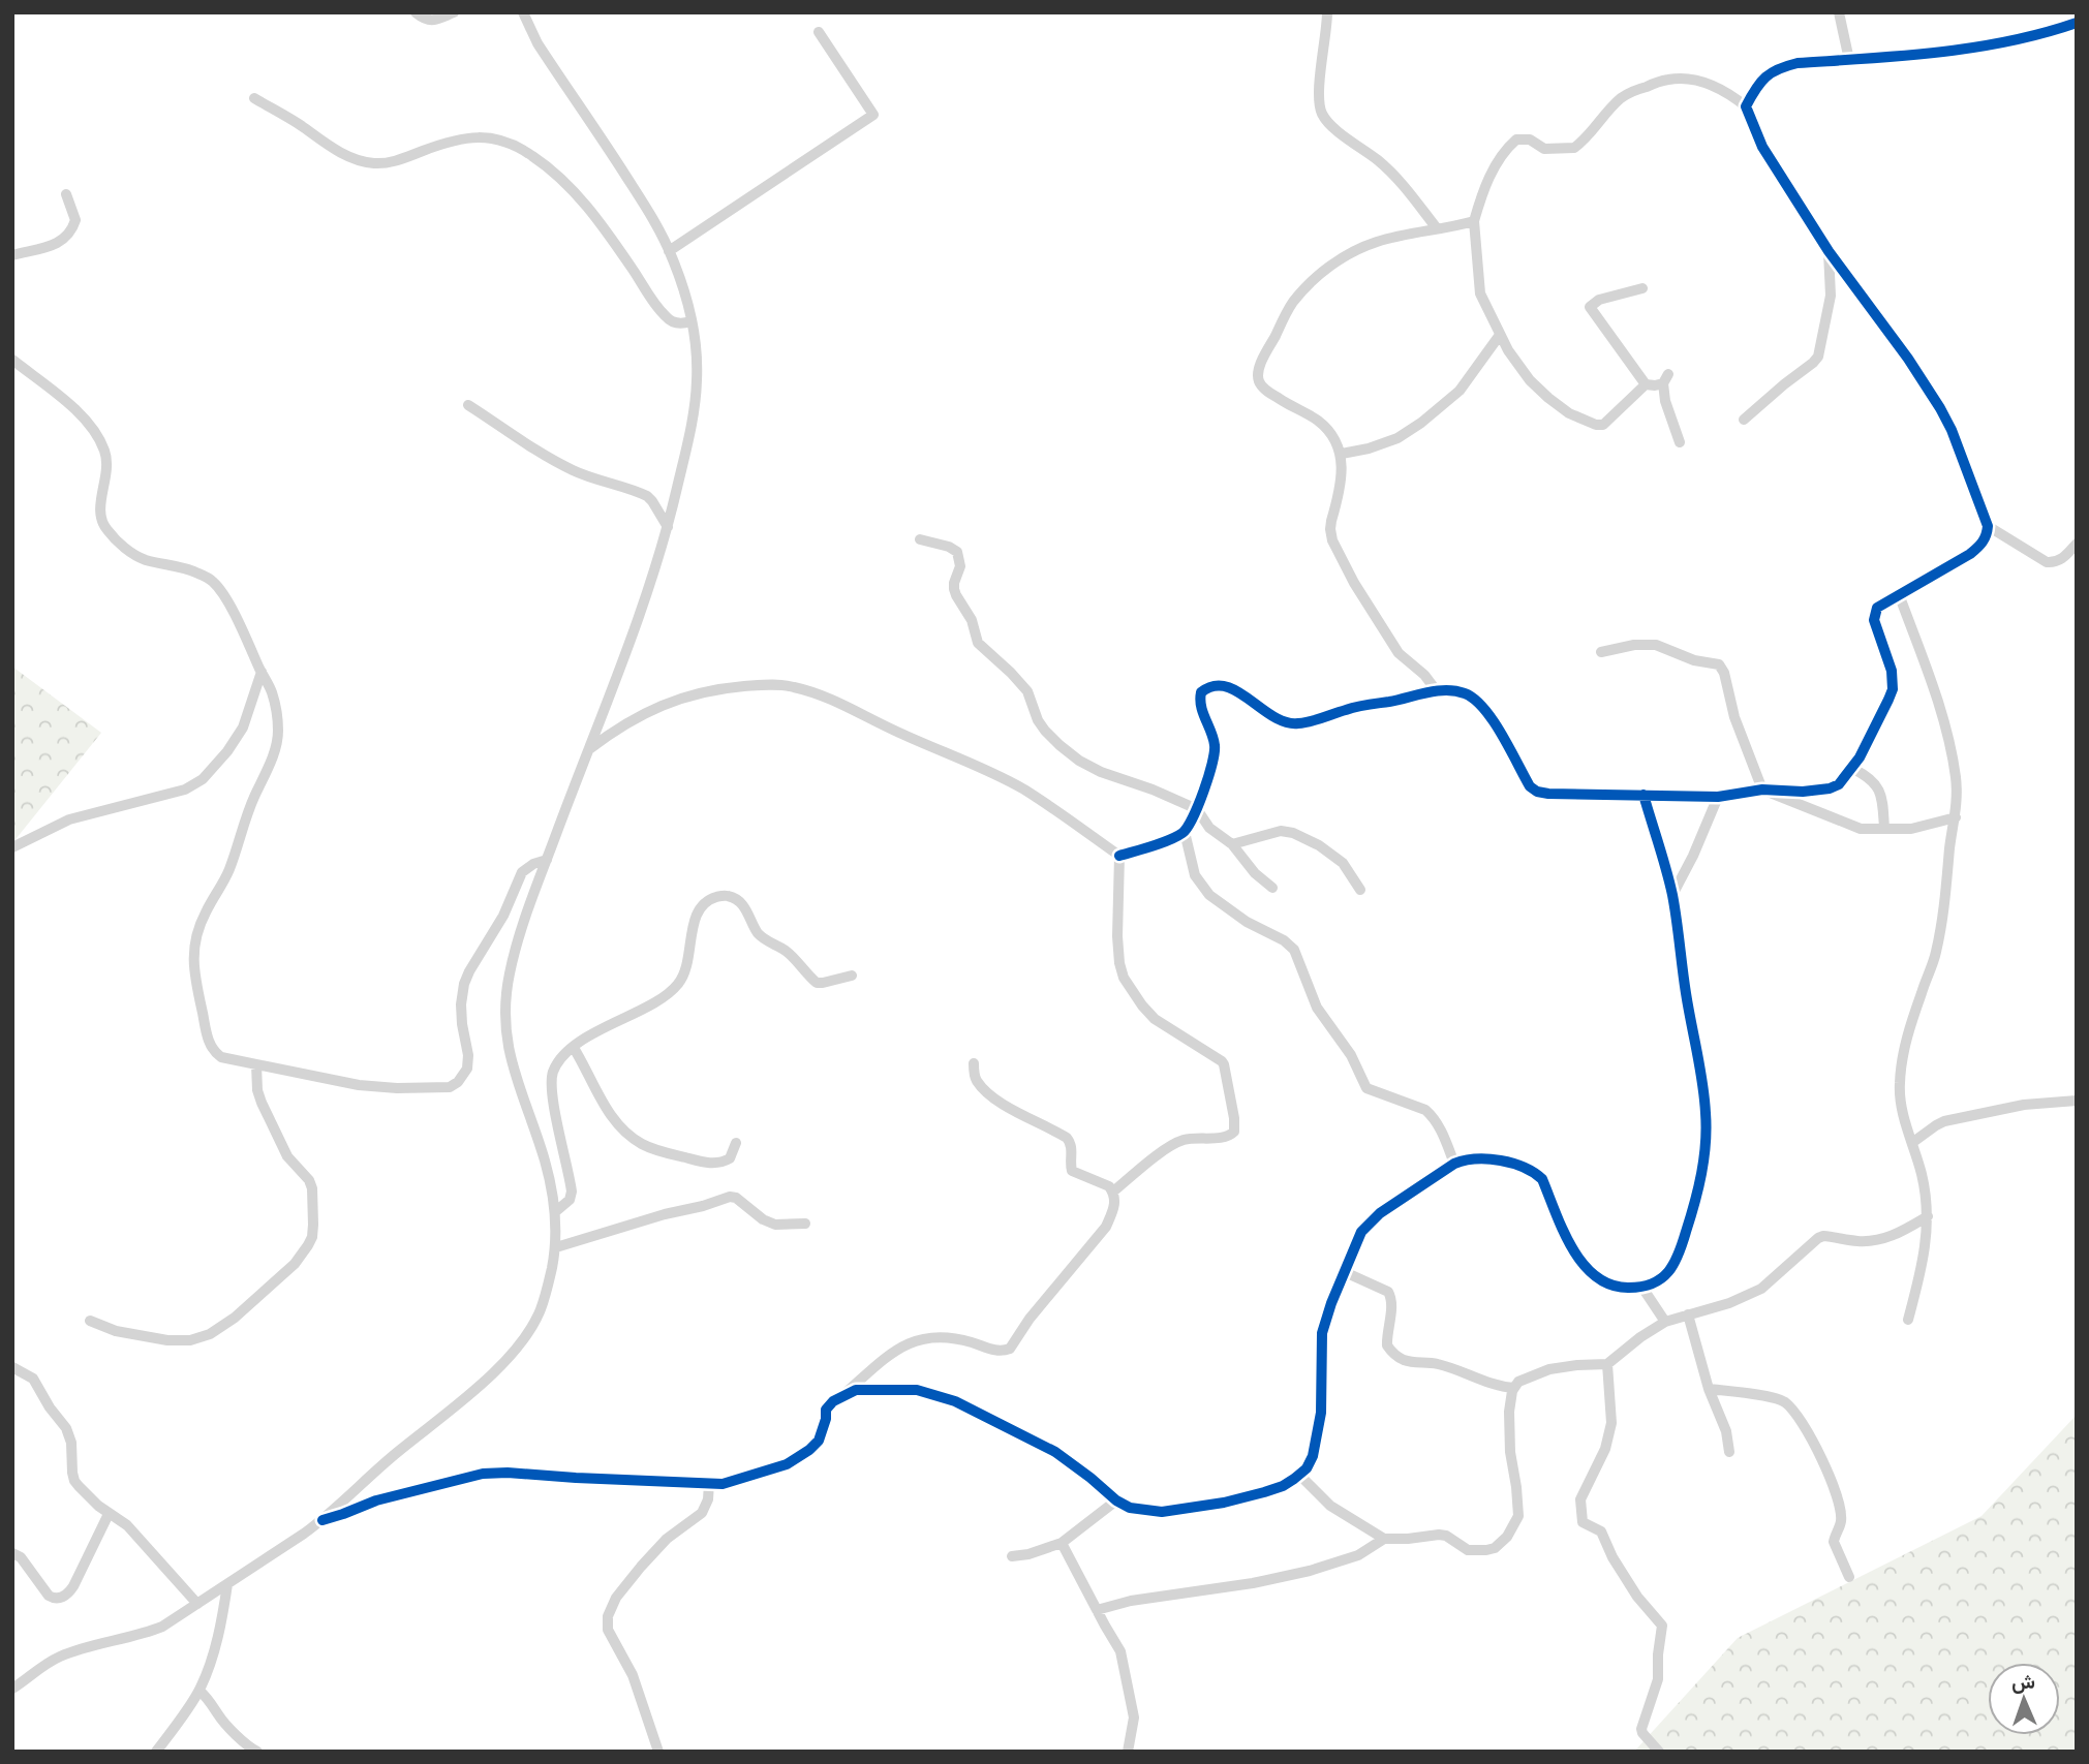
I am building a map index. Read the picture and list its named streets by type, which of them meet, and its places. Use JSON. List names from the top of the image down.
{
  "north": "top"
}
